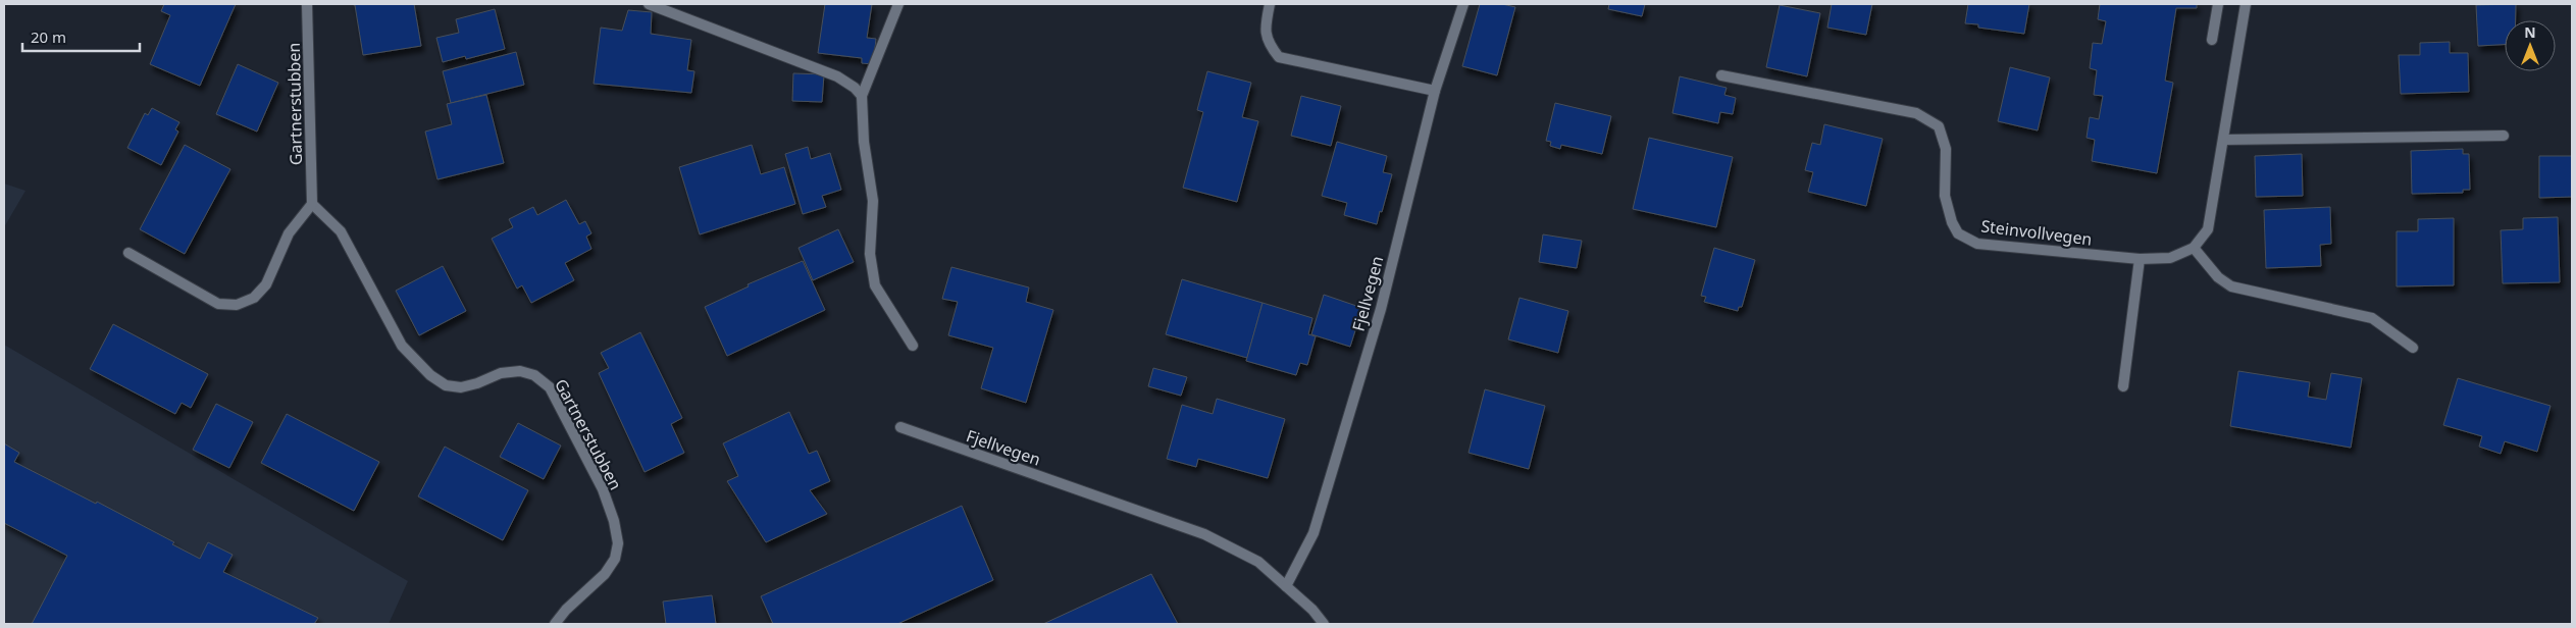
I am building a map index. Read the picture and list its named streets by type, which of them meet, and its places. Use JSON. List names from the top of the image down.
{
  "streets": {
    "street": ["Gartnerstubben", "Steinvollvegen", "Fjellvegen"]
  },
  "scale_bar": "20 m",
  "north": "top"
}
